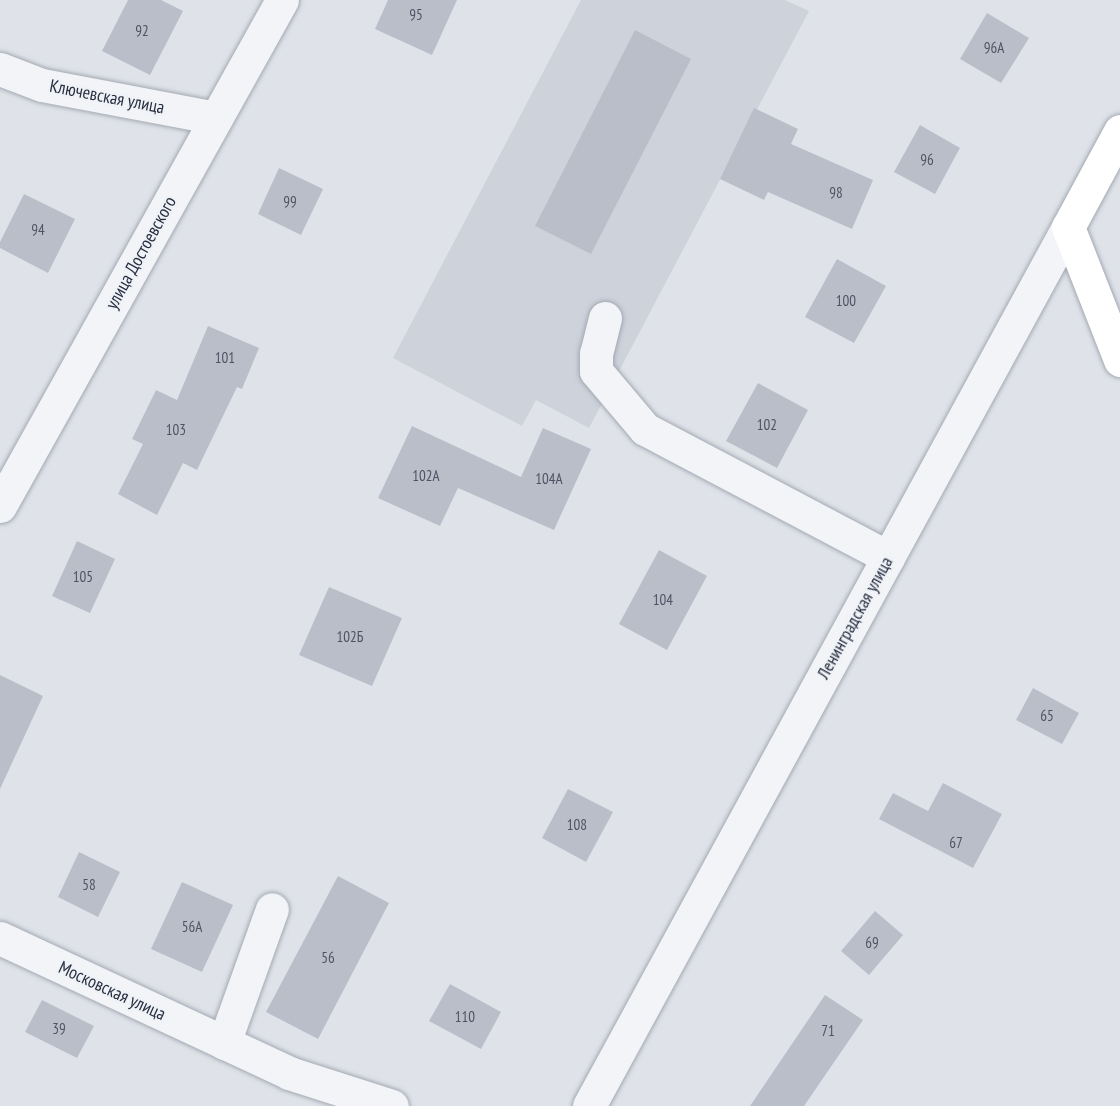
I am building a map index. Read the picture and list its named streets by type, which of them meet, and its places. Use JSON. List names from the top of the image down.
{
  "streets": {
    "main road": ["Ленинградская улица"],
    "street": ["Ключевская улица", "улица Достоевского", "Московская улица"]
  },
  "crossings": [
    ["Ключевская улица", "улица Достоевского"]
  ],
  "house_numbers": [
    "95",
    "92",
    "96А",
    "96",
    "98",
    "99",
    "94",
    "100",
    "101",
    "102",
    "103",
    "102А",
    "104А",
    "105",
    "104",
    "102Б",
    "65",
    "108",
    "67",
    "58",
    "56А",
    "69",
    "56",
    "110",
    "39",
    "71"
  ]
}
